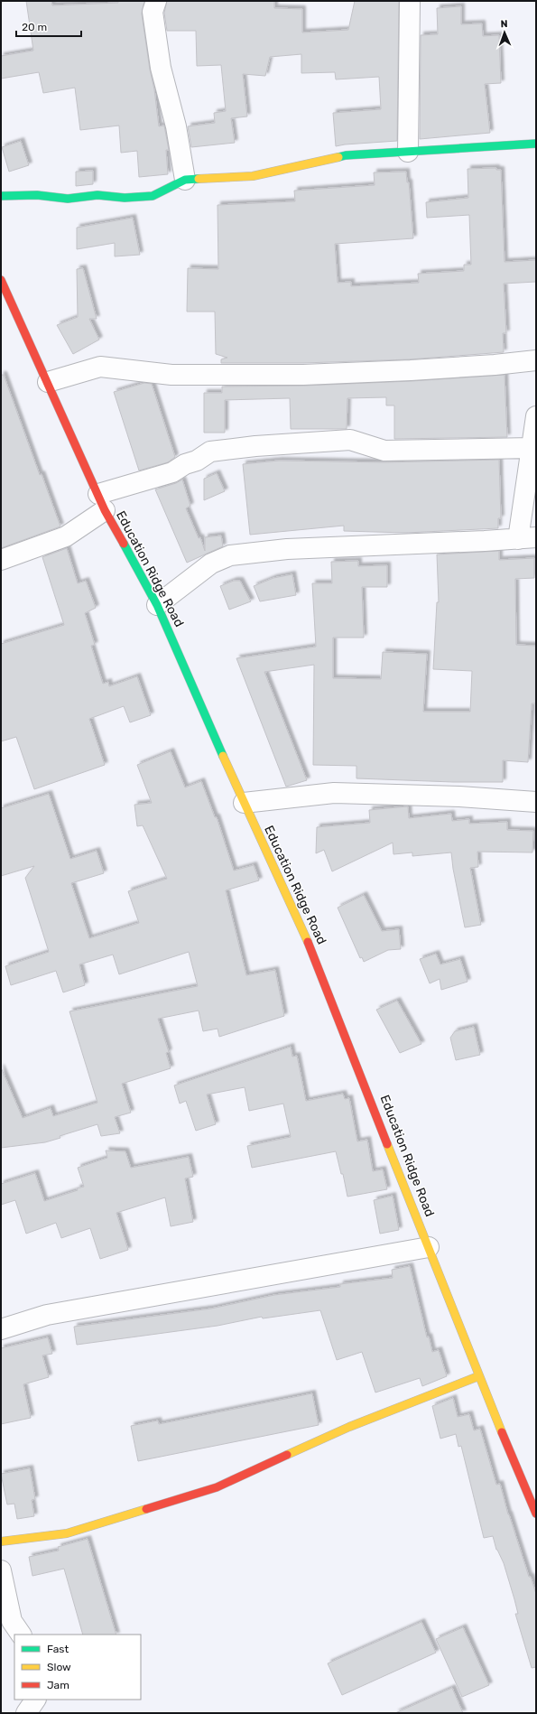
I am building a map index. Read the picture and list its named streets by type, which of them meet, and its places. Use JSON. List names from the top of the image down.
{
  "streets": {
    "main road": ["Education Ridge Road"]
  },
  "legend": ["Fast", "Slow", "Jam"],
  "scale_bar": "20 m",
  "north": "top"
}
